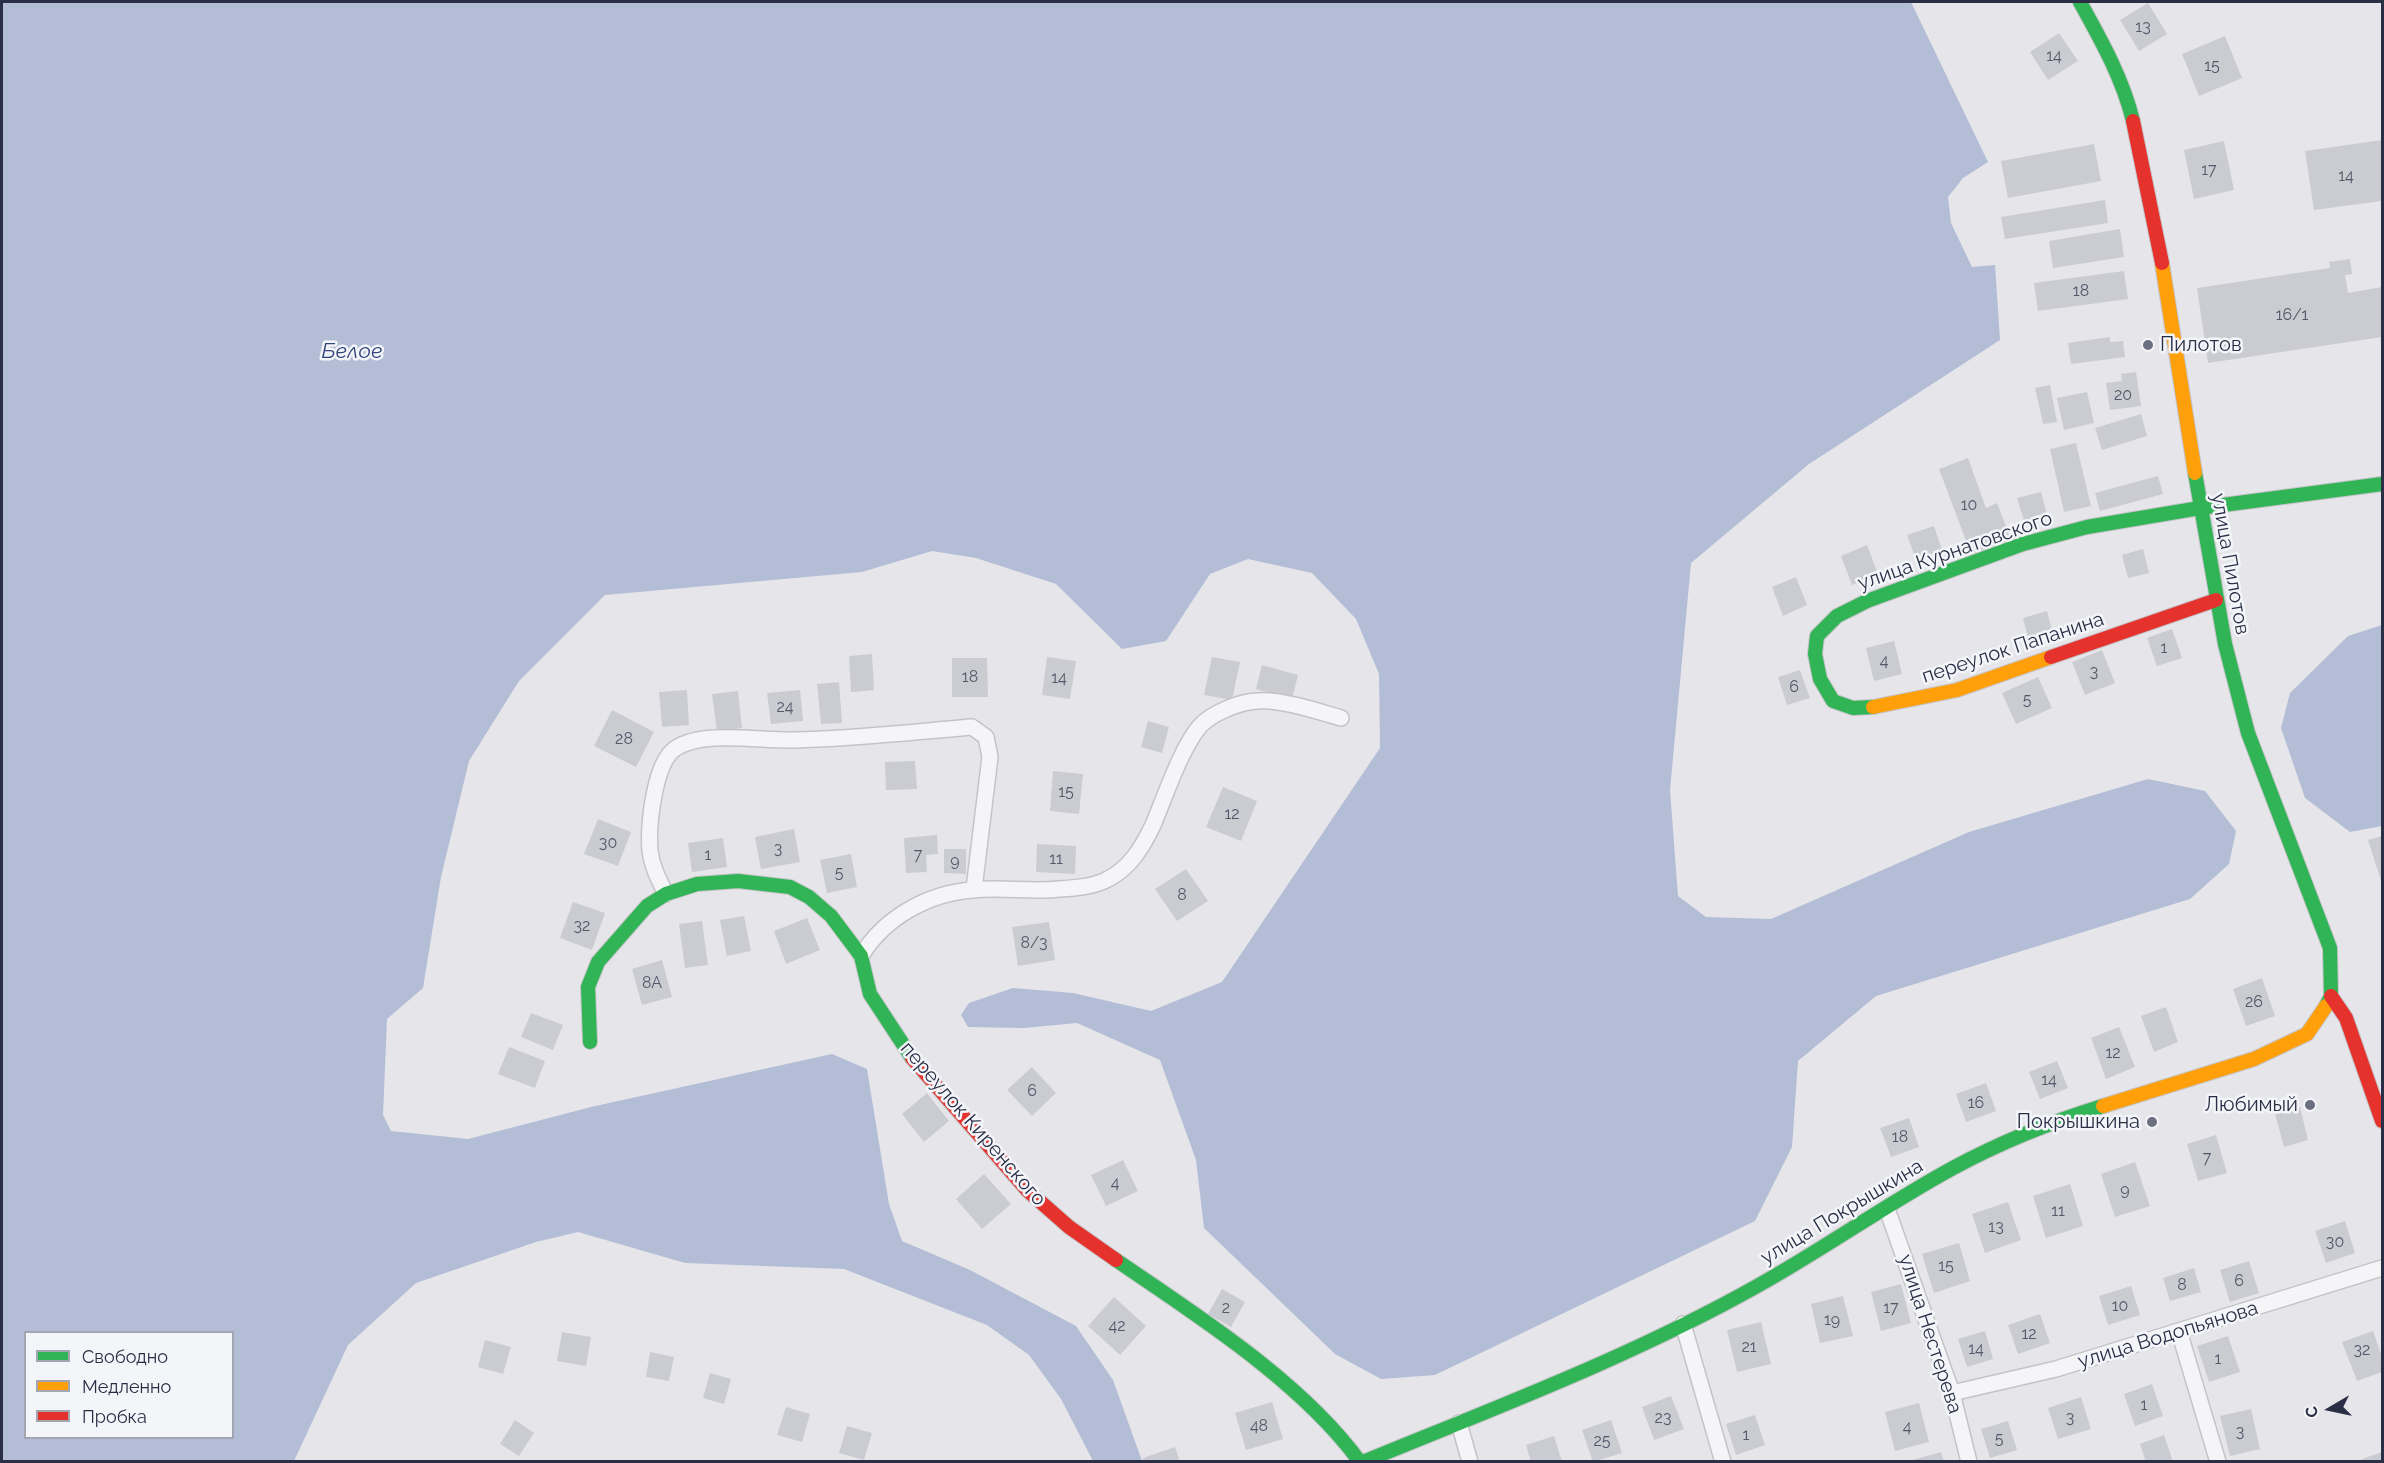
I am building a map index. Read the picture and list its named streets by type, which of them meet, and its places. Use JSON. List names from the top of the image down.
{
  "streets": {
    "street": [
      "улица Курнатовского",
      "улица Пилотов",
      "переулок Папанина",
      "переулок Киренского",
      "улица Покрышкина",
      "улица Нестерева",
      "улица Водопьянова"
    ]
  },
  "crossings": [
    ["улица Курнатовского", "улица Пилотов"],
    ["улица Курнатовского", "переулок Папанина"],
    ["улица Пилотов", "переулок Папанина"],
    ["улица Пилотов", "улица Покрышкина"],
    ["переулок Киренского", "улица Покрышкина"],
    ["улица Покрышкина", "улица Нестерева"],
    ["улица Нестерева", "улица Водопьянова"]
  ],
  "water": ["Белое"],
  "places": ["Пилотов", "Любимый", "Покрышкина"],
  "house_numbers": [
    "13",
    "14",
    "15",
    "17",
    "14",
    "18",
    "16/1",
    "20",
    "10",
    "1",
    "4",
    "3",
    "18",
    "14",
    "6",
    "5",
    "24",
    "28",
    "15",
    "12",
    "30",
    "3",
    "1",
    "7",
    "11",
    "9",
    "5",
    "8",
    "32",
    "8/3",
    "8А",
    "26",
    "12",
    "14",
    "6",
    "16",
    "18",
    "7",
    "4",
    "9",
    "11",
    "13",
    "30",
    "15",
    "6",
    "8",
    "10",
    "2",
    "17",
    "19",
    "42",
    "12",
    "21",
    "14",
    "32",
    "1",
    "1",
    "23",
    "3",
    "48",
    "4",
    "3",
    "1",
    "5",
    "25"
  ],
  "legend": ["Свободно", "Медленно", "Пробка"],
  "north": "left"
}
